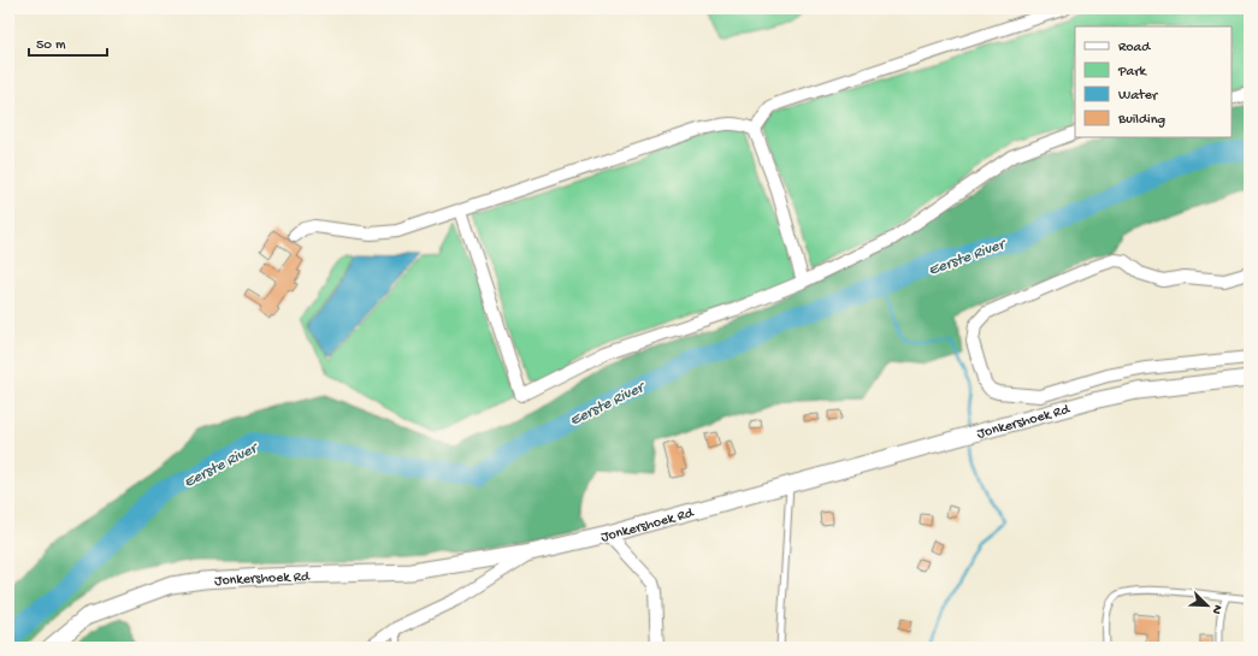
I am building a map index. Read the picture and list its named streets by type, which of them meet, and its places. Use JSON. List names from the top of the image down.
{
  "streets": {
    "street": ["Jonkershoek Rd"]
  },
  "water": ["Eerste River"],
  "legend": [
    "Road",
    "Park",
    "Water",
    "Building"
  ],
  "scale_bar": "50 m",
  "north": "bottom right"
}
